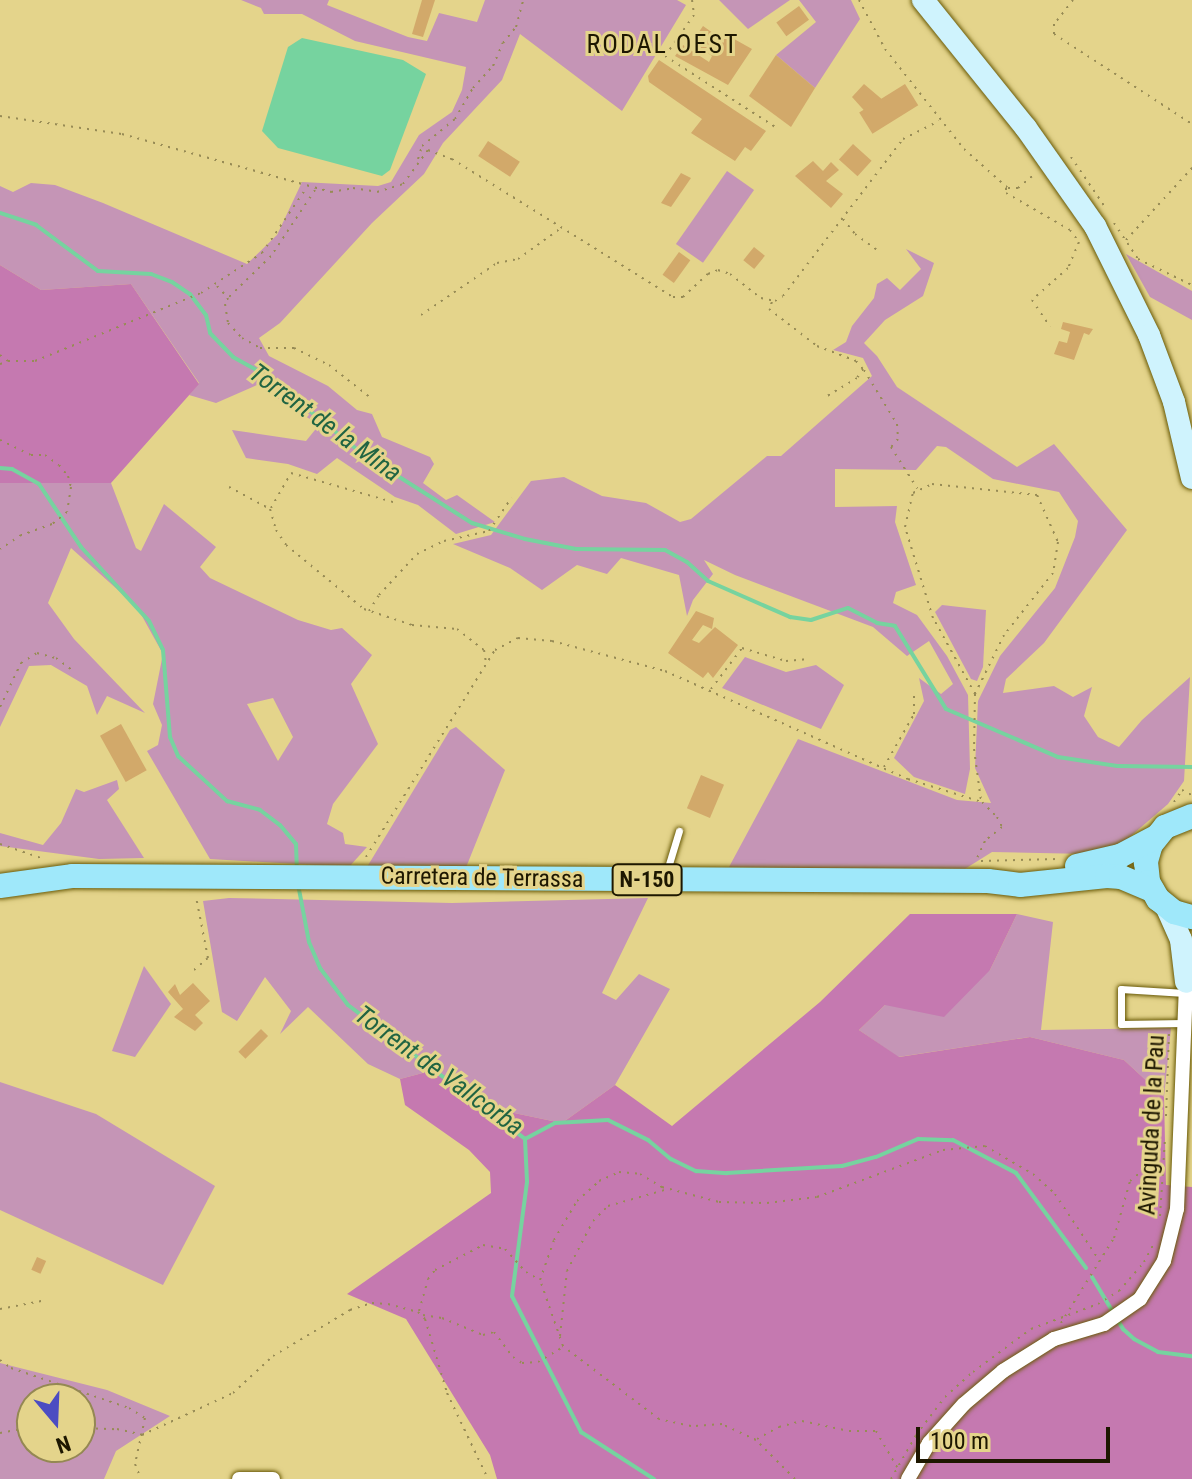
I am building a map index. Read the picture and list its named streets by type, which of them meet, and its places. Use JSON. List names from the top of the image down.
{
  "streets": {
    "main road": ["Carretera de Terrassa", "N-150"],
    "street": ["Avinguda de la Pau"]
  },
  "crossings": [
    ["Carretera de Terrassa", "N-150"],
    ["Carretera de Terrassa", "Avinguda de la Pau"],
    ["N-150", "Avinguda de la Pau"]
  ],
  "districts": ["RODAL OEST"],
  "water": ["Torrent de la Mina", "Torrent de Vallcorba"],
  "scale_bar": "100 m",
  "north": "bottom"
}
